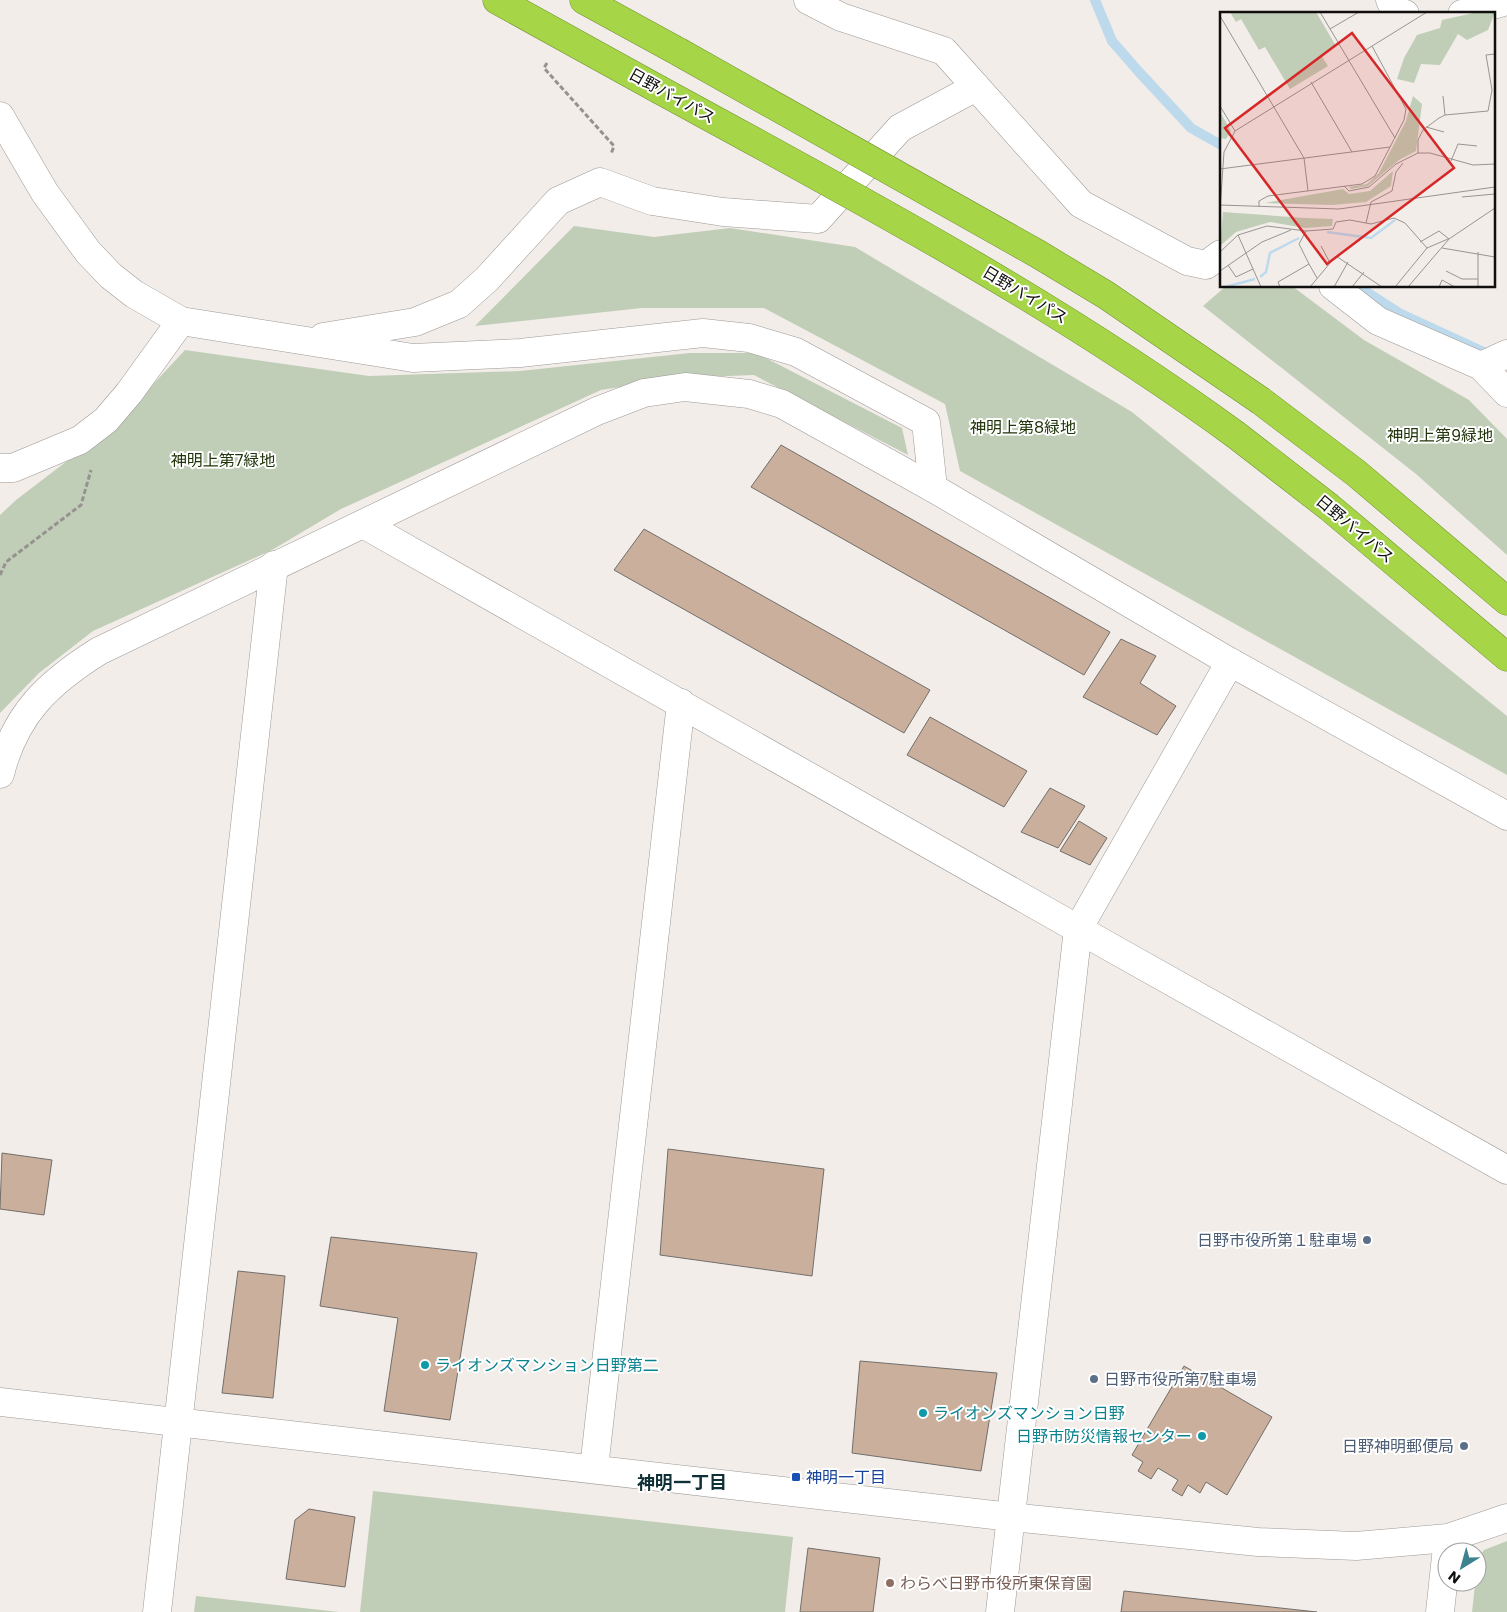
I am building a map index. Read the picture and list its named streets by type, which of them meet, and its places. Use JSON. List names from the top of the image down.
{
  "streets": {
    "highway": ["日野バイパス"]
  },
  "districts": ["神明一丁目"],
  "parks": ["神明上第8緑地", "神明上第9緑地", "神明上第7緑地"],
  "places": {
    "other": [
      "日野市役所第１駐車場",
      "ライオンズマンション日野第二",
      "日野市役所第7駐車場",
      "ライオンズマンション日野",
      "日野市防災情報センター",
      "日野神明郵便局",
      "わらべ日野市役所東保育園"
    ],
    "transit": ["神明一丁目"]
  },
  "north": "bottom left"
}
